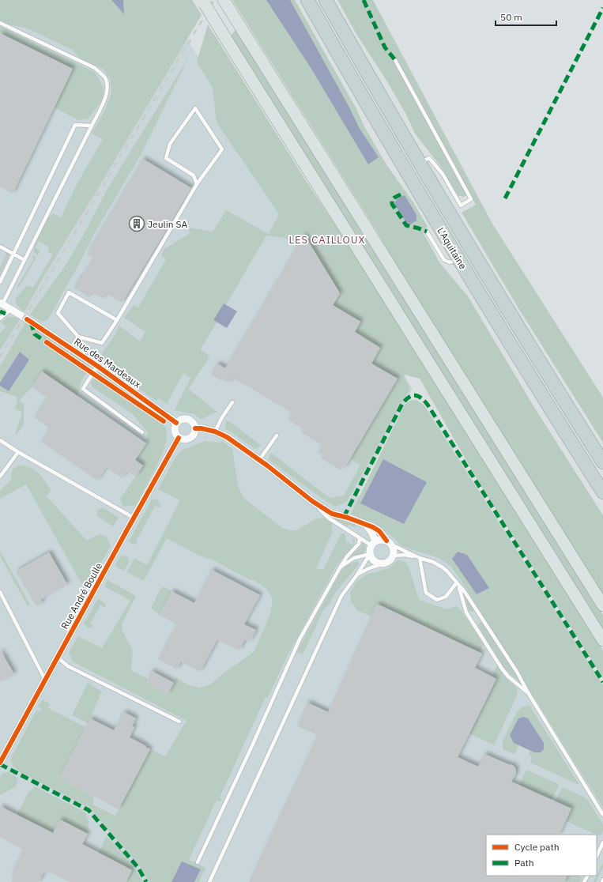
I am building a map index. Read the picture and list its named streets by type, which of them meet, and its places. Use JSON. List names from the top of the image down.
{
  "streets": {
    "highway": ["L'Aquitaine"],
    "street": ["Rue des Mardeaux", "Rue André Boulle"]
  },
  "crossings": [
    ["Rue des Mardeaux", "Rue André Boulle"]
  ],
  "districts": ["LES CAILLOUX"],
  "places": {
    "building": ["Jeulin SA"]
  },
  "legend": ["Cycle path", "Path"],
  "scale_bar": "50 m"
}
